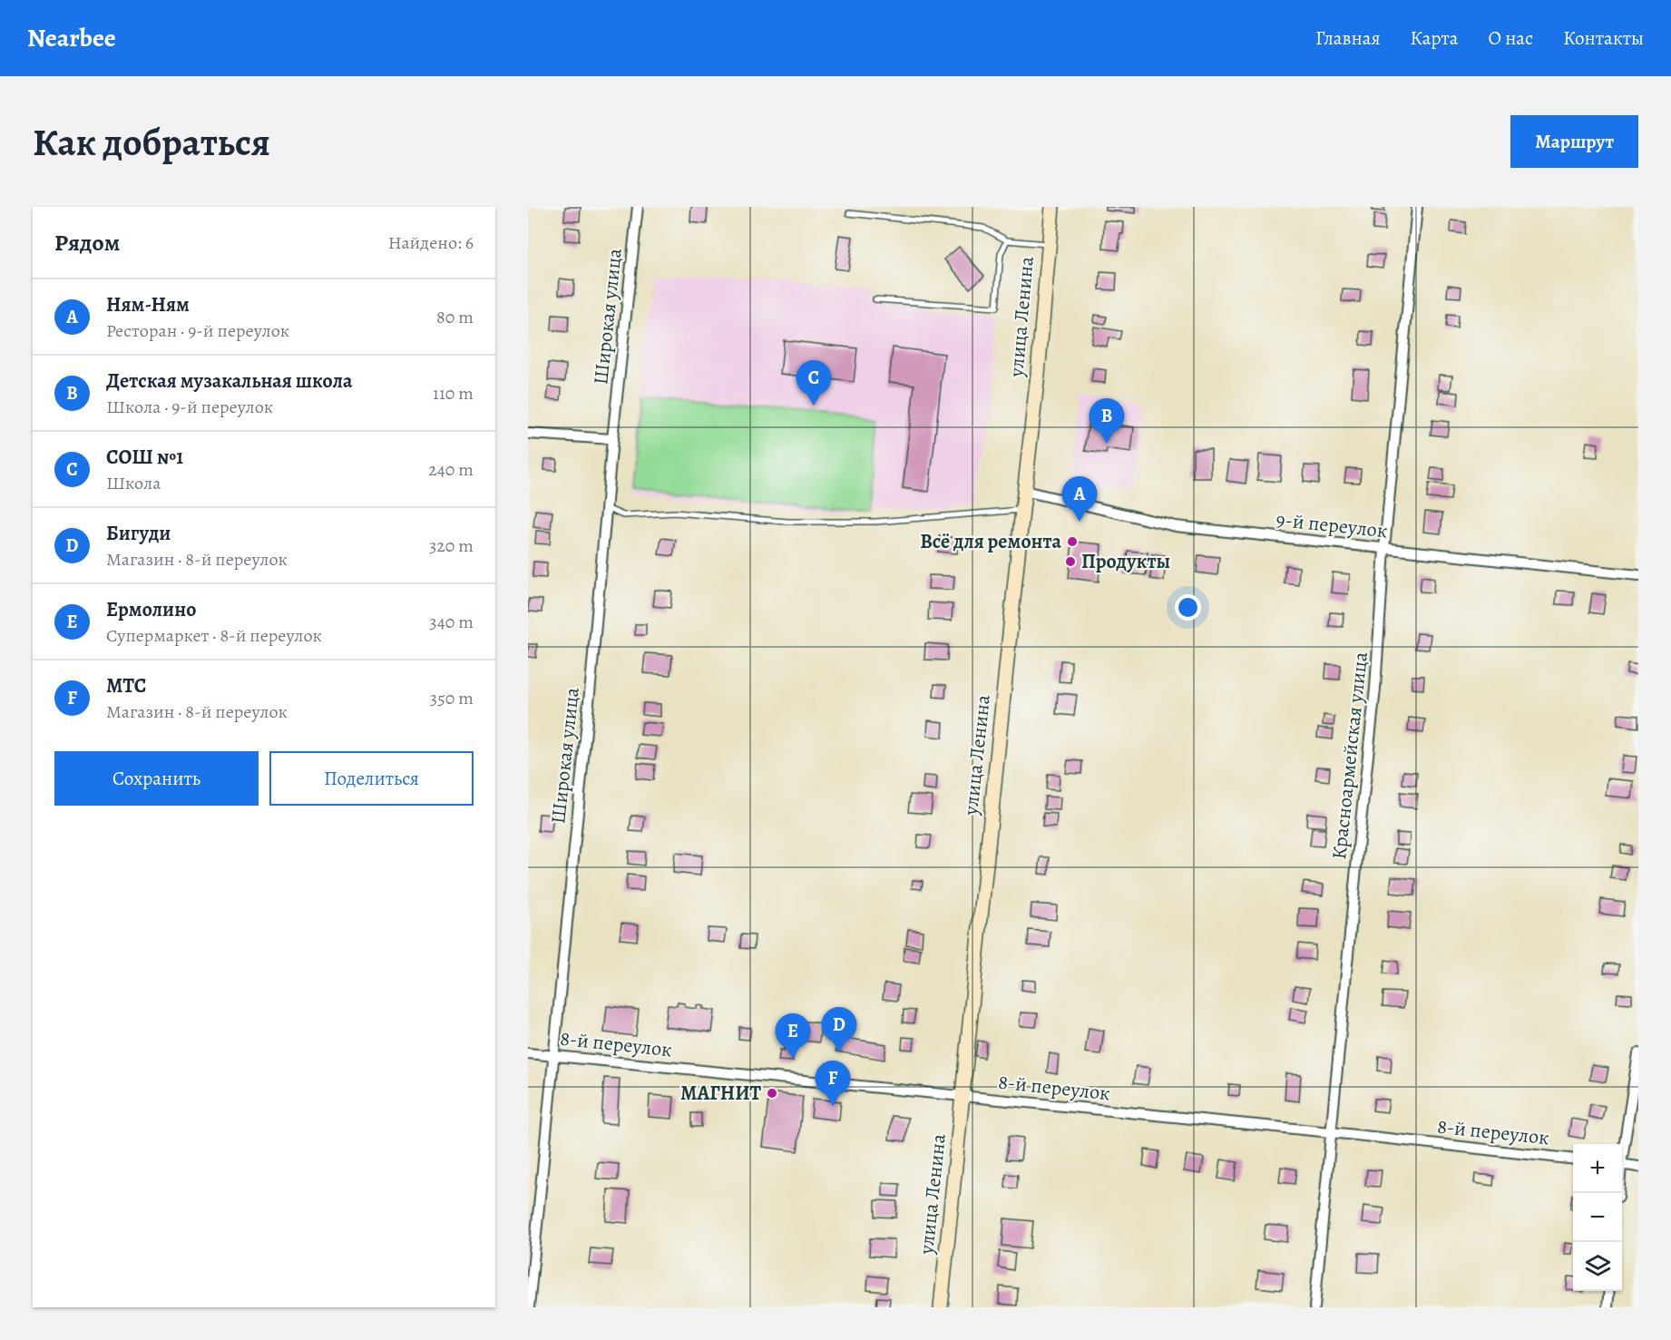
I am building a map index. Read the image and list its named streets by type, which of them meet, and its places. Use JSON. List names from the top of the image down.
{
  "streets": {
    "street": [
      "Широкая улица",
      "улица Ленина",
      "9-й переулок",
      "Красноармейская улица",
      "8-й переулок"
    ]
  },
  "crossings": [
    ["Широкая улица", "8-й переулок"],
    ["улица Ленина", "9-й переулок"],
    ["улица Ленина", "8-й переулок"],
    ["9-й переулок", "Красноармейская улица"],
    ["Красноармейская улица", "8-й переулок"]
  ],
  "places": ["Всё для ремонта", "Продукты", "МАГНИТ"],
  "page": {
    "header": "Nearbee",
    "nav": [
      "Главная",
      "Карта",
      "О нас",
      "Контакты"
    ],
    "buttons": [
      "Маршрут",
      ["Сохранить", "Поделиться"]
    ],
    "title": "Как добраться",
    "heading": ["Рядом", "Найдено: 6"],
    "list": [
      {
        "mark": "A",
        "name": "Ням-Ням",
        "note": "Ресторан · 9-й переулок",
        "value": "80 m"
      },
      {
        "mark": "B",
        "name": "Детская музакальная школа",
        "note": "Школа · 9-й переулок",
        "value": "110 m"
      },
      {
        "mark": "C",
        "name": "СОШ №1",
        "note": "Школа",
        "value": "240 m"
      },
      {
        "mark": "D",
        "name": "Бигуди",
        "note": "Магазин · 8-й переулок",
        "value": "320 m"
      },
      {
        "mark": "E",
        "name": "Ермолино",
        "note": "Супермаркет · 8-й переулок",
        "value": "340 m"
      },
      {
        "mark": "F",
        "name": "МТС",
        "note": "Магазин · 8-й переулок",
        "value": "350 m"
      }
    ],
    "pins": [
      "C",
      "B",
      "A",
      "D",
      "E",
      "F"
    ],
    "map_buttons": ["+", "−"]
  }
}
